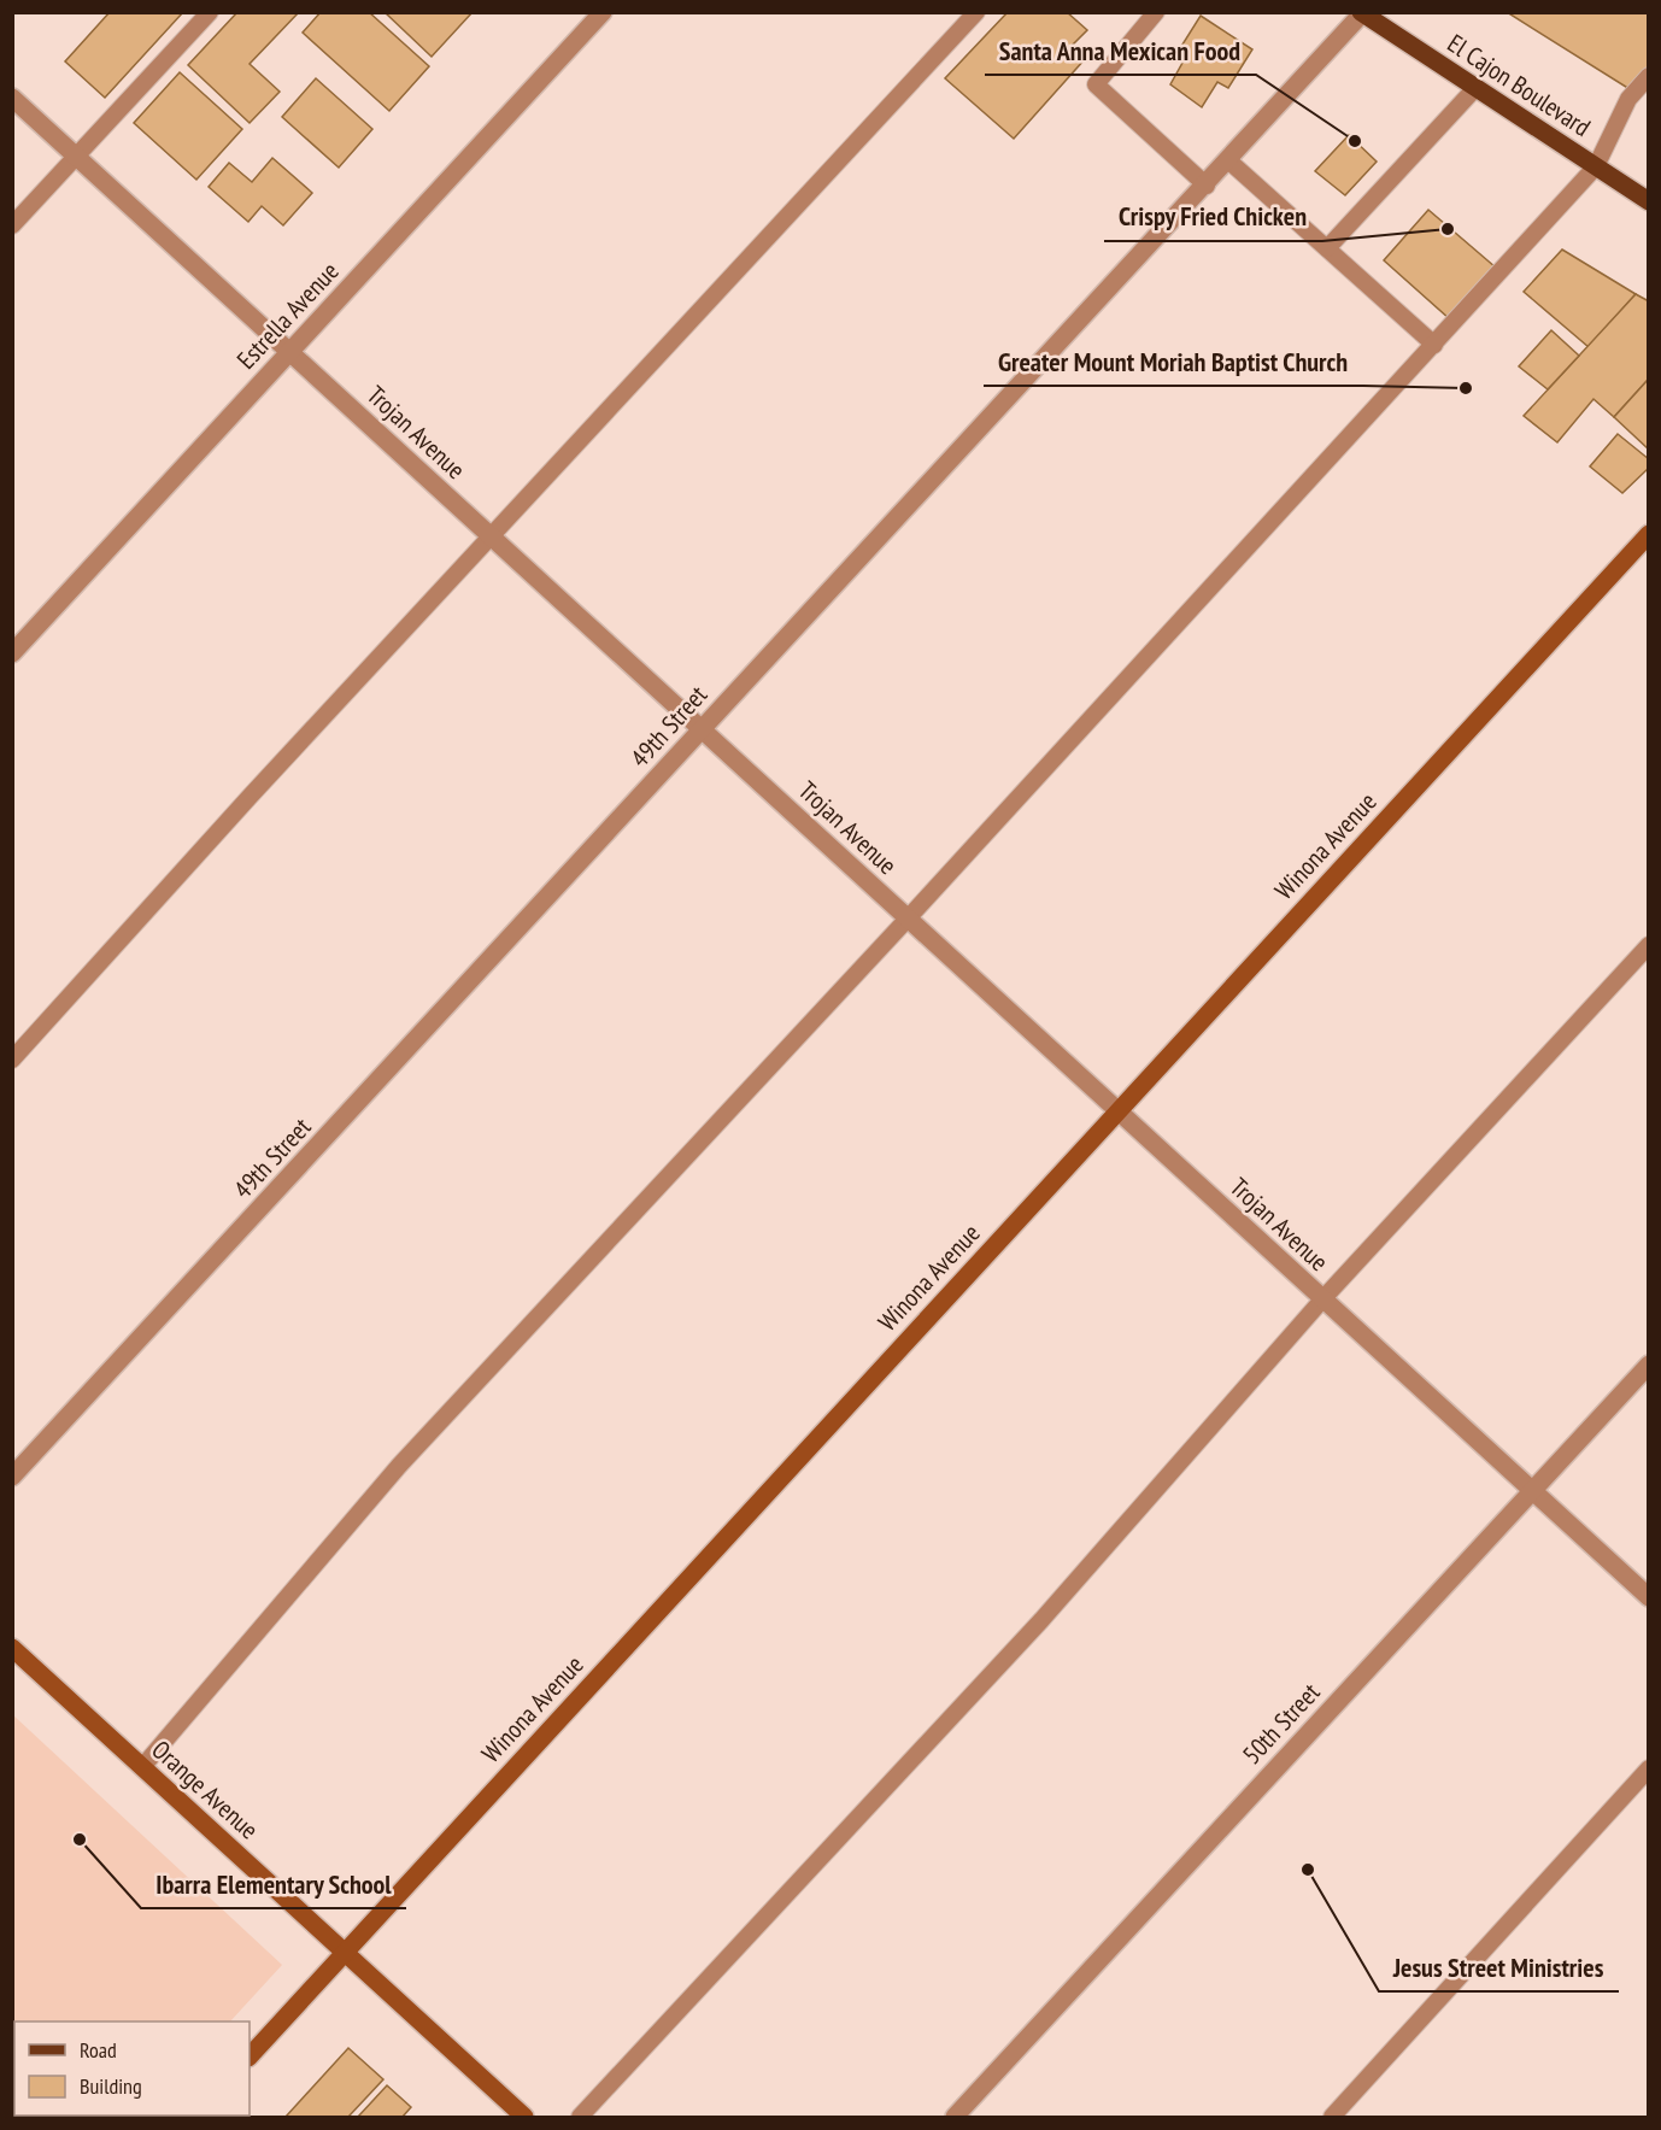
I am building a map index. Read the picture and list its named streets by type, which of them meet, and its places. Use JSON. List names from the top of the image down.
{
  "streets": {
    "main road": ["El Cajon Boulevard"],
    "street": [
      "Estrella Avenue",
      "Trojan Avenue",
      "49th Street",
      "Winona Avenue",
      "50th Street",
      "Orange Avenue"
    ]
  },
  "crossings": [
    ["El Cajon Boulevard", "49th Street"],
    ["Estrella Avenue", "Trojan Avenue"],
    ["Trojan Avenue", "49th Street"],
    ["Trojan Avenue", "Winona Avenue"],
    ["Trojan Avenue", "50th Street"],
    ["Winona Avenue", "Orange Avenue"]
  ],
  "places": [
    "Santa Anna Mexican Food",
    "Crispy Fried Chicken",
    "Greater Mount Moriah Baptist Church",
    "Ibarra Elementary School",
    "Jesus Street Ministries"
  ],
  "legend": ["Road", "Building"]
}
